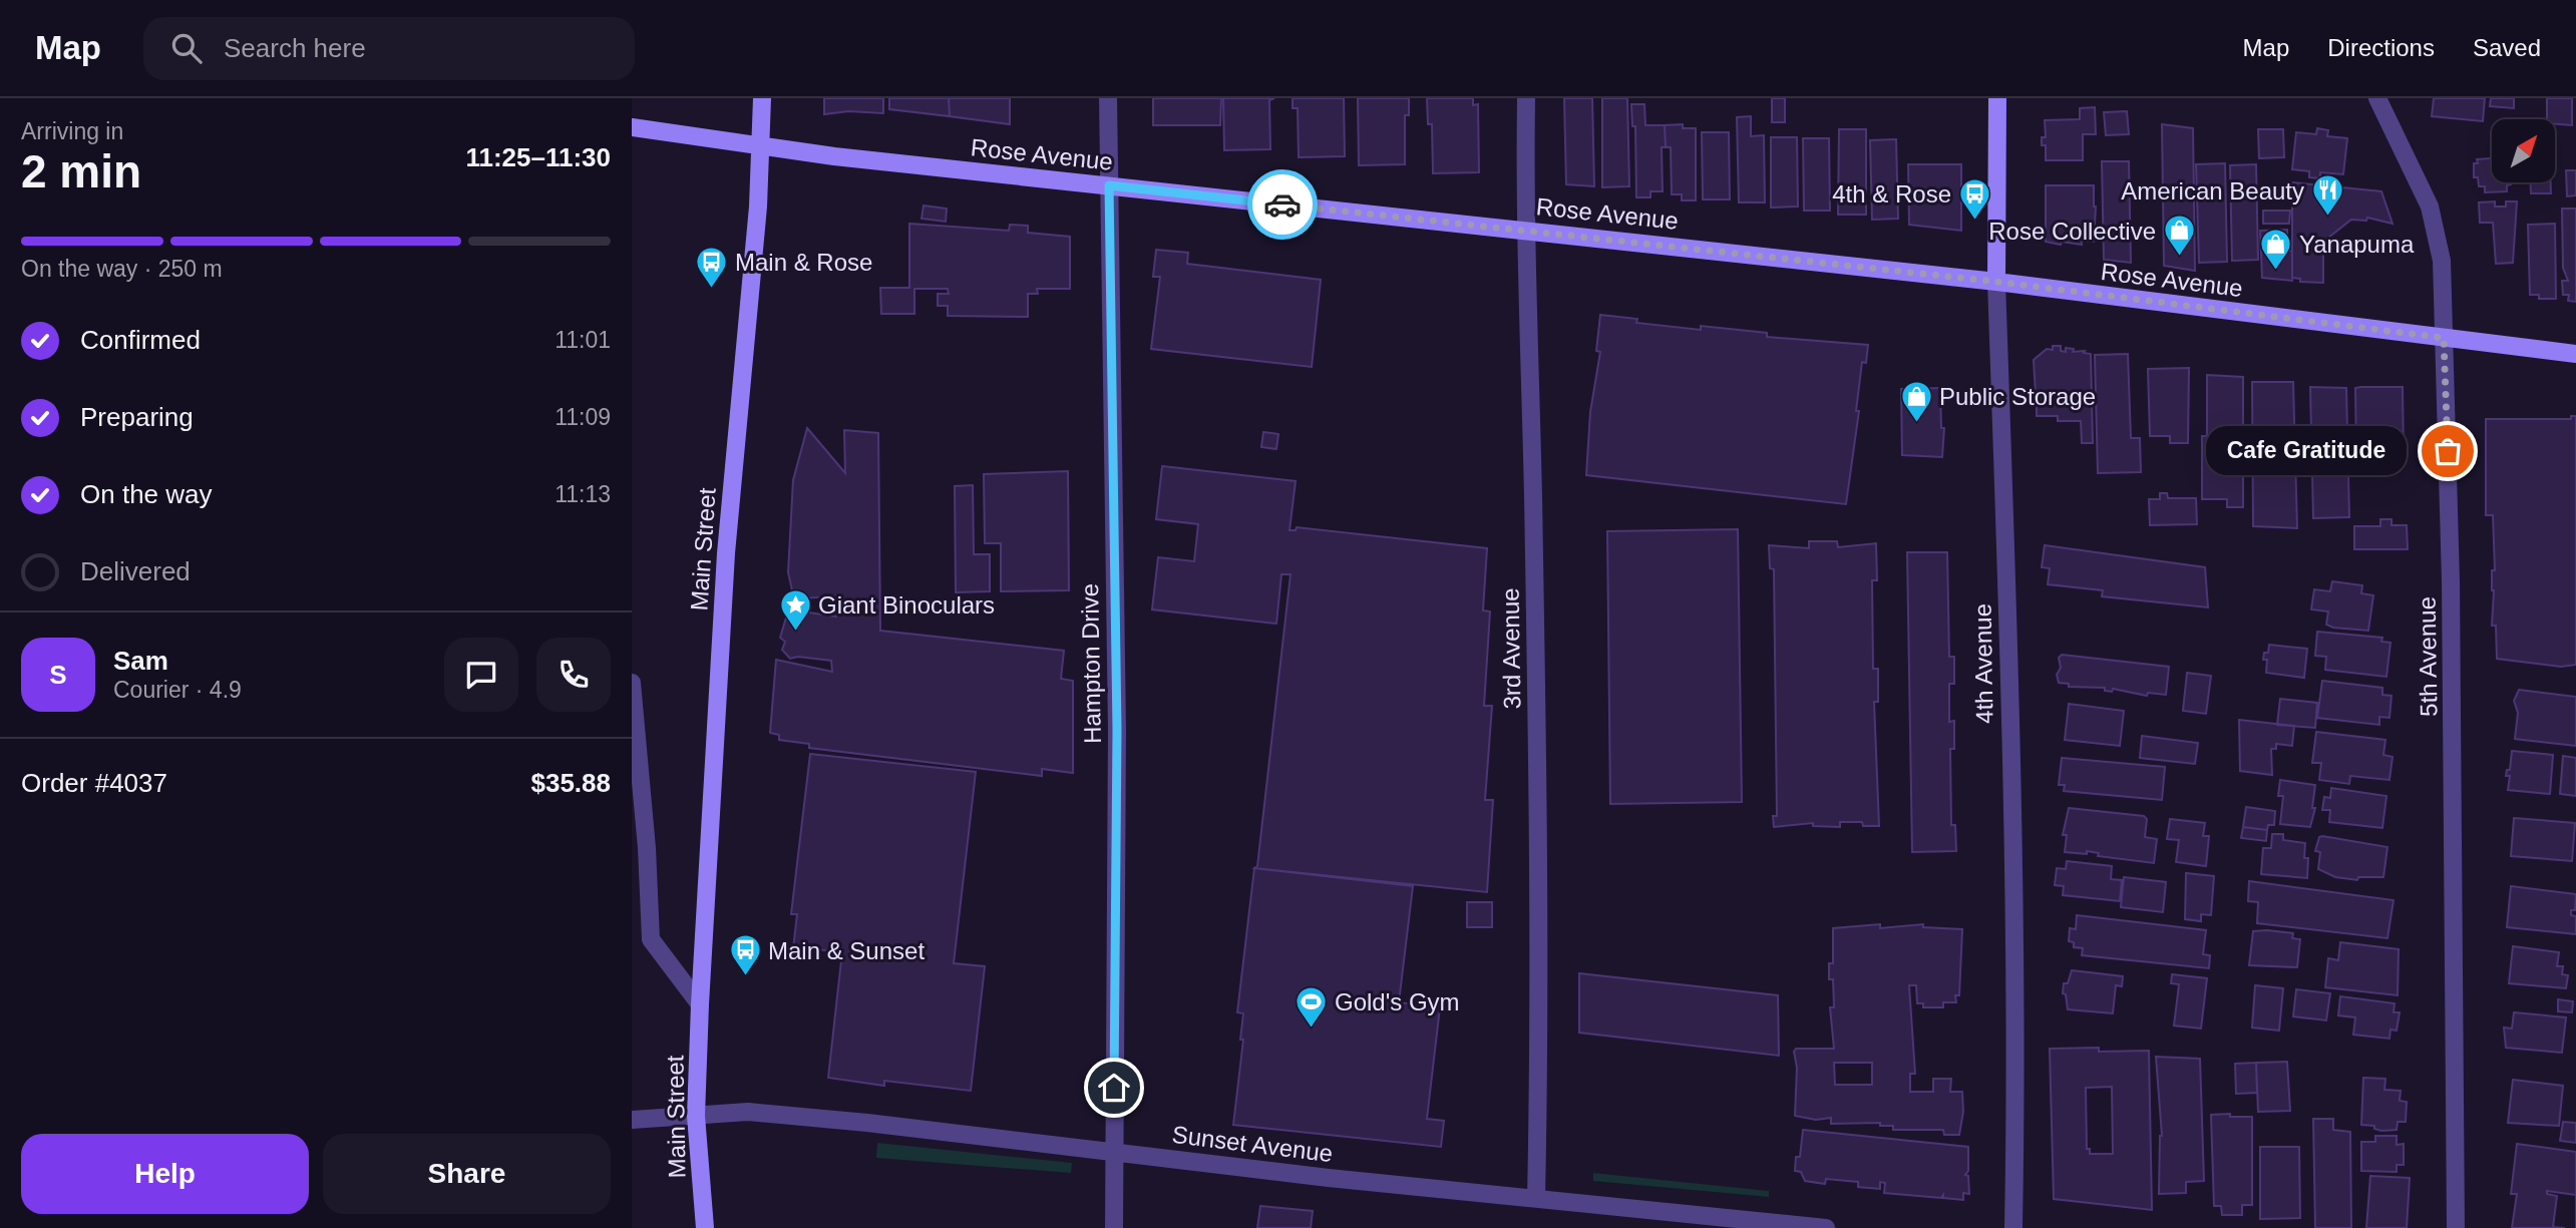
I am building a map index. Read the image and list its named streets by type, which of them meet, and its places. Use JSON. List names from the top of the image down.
{
  "streets": {
    "street": [
      "Rose Avenue",
      "Main Street",
      "3rd Avenue",
      "5th Avenue",
      "Hampton Drive",
      "4th Avenue",
      "Sunset Avenue"
    ]
  },
  "crossings": [
    ["Rose Avenue", "Main Street"],
    ["Rose Avenue", "3rd Avenue"],
    ["Rose Avenue", "5th Avenue"],
    ["Rose Avenue", "Hampton Drive"],
    ["Rose Avenue", "4th Avenue"],
    ["Main Street", "Sunset Avenue"],
    ["3rd Avenue", "Sunset Avenue"],
    ["Hampton Drive", "Sunset Avenue"]
  ],
  "places": {
    "restaurant": ["American Beauty"],
    "bus stop": ["4th & Rose", "Main & Rose", "Main & Sunset"],
    "shop": ["Rose Collective", "Yanapuma", "Public Storage"],
    "other": ["Cafe Gratitude"],
    "place": ["Giant Binoculars"],
    "sports": ["Gold's Gym"]
  },
  "north": "top right",
  "page": {
    "header": "Map",
    "search": "Search here",
    "nav": ["Map", "Directions", "Saved"],
    "heading": ["2 min", "Arriving in", "11:25–11:30"],
    "panel": [
      "Sam",
      "Courier · 4.9",
      "Order #4037",
      "$35.88"
    ],
    "bar": "On the way · 250 m",
    "list": [
      ["Confirmed", "11:01"],
      ["Preparing", "11:09"],
      ["On the way", "11:13"],
      "Delivered"
    ],
    "bubble": "Cafe Gratitude",
    "round": "S",
    "buttons": ["Help", "Share"]
  }
}
